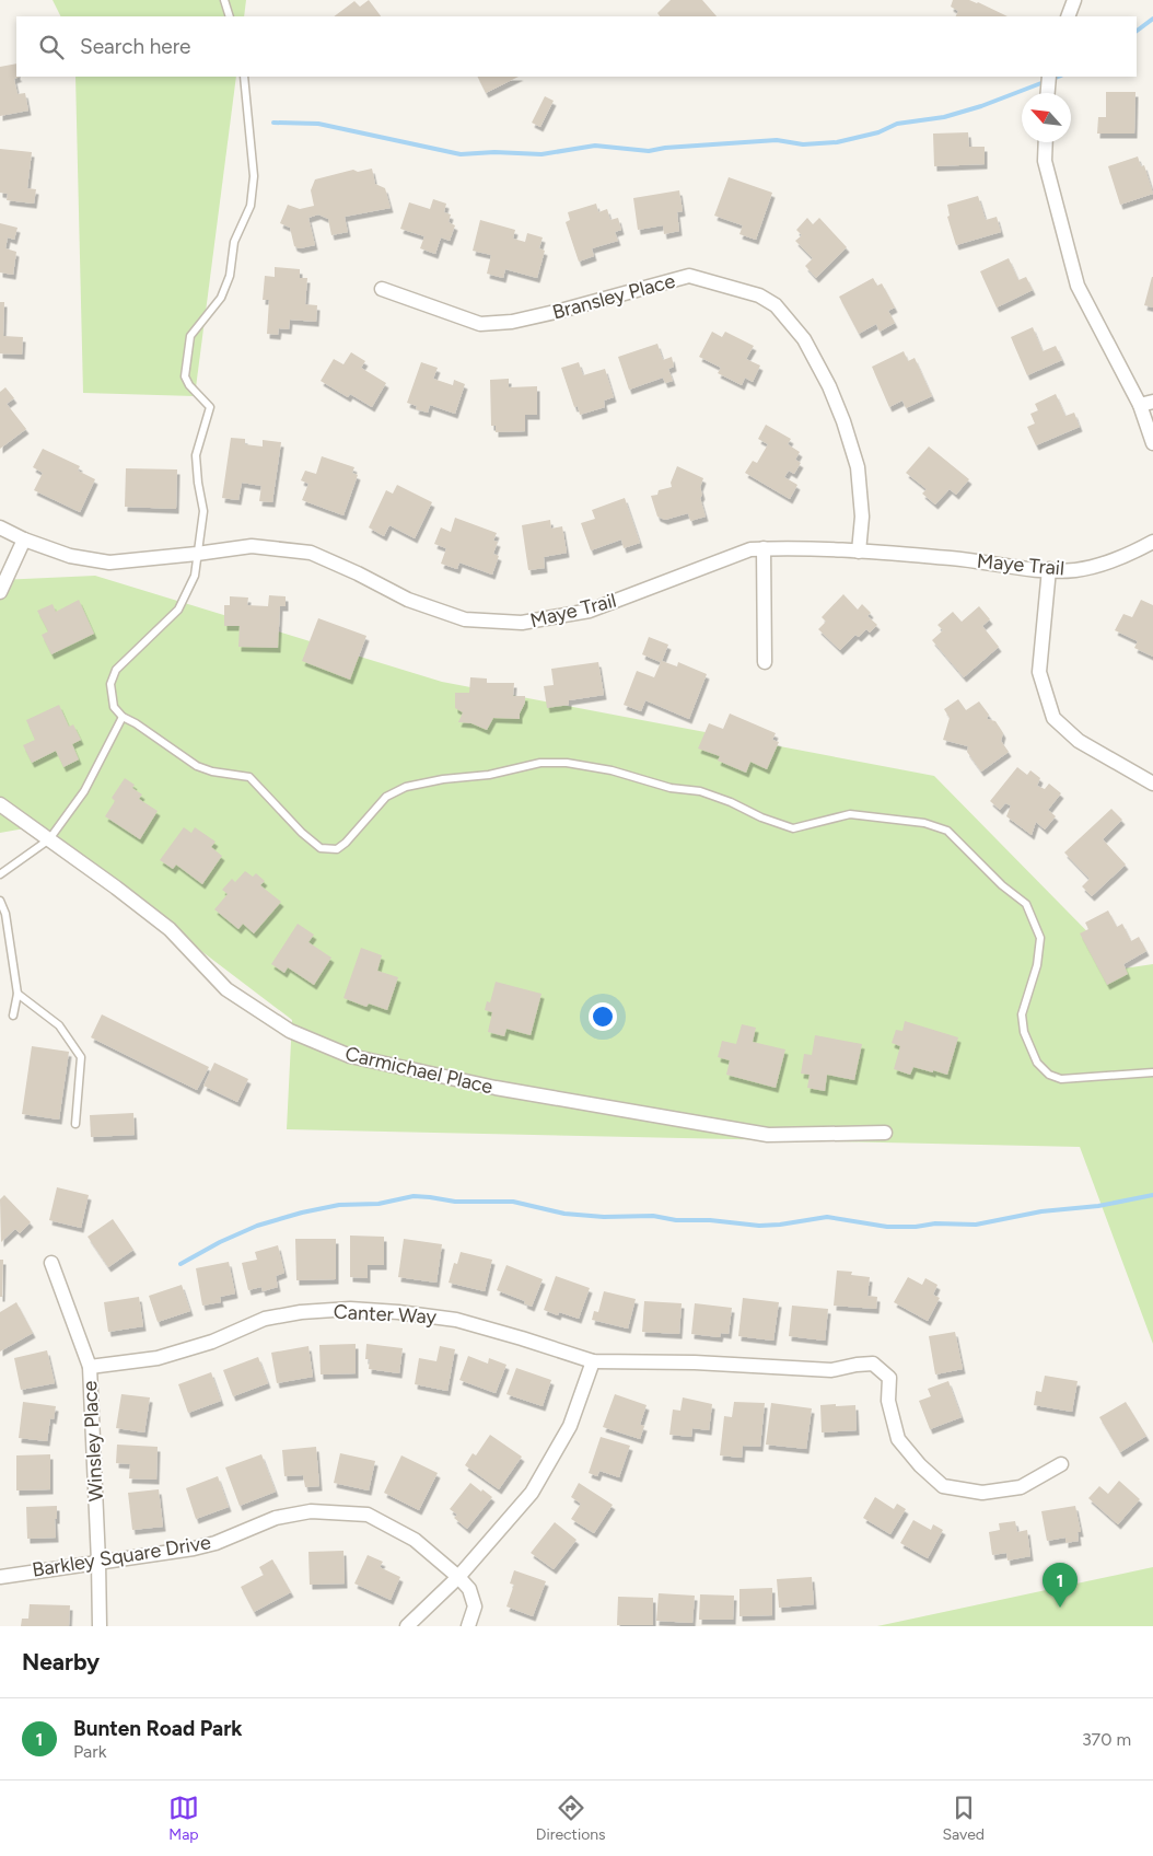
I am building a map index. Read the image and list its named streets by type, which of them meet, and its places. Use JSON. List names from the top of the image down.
{
  "streets": {
    "street": [
      "Bransley Place",
      "Maye Trail",
      "Carmichael Place",
      "Canter Way",
      "Winsley Place",
      "Barkley Square Drive"
    ]
  },
  "crossings": [
    ["Bransley Place", "Maye Trail"],
    ["Canter Way", "Winsley Place"],
    ["Winsley Place", "Barkley Square Drive"]
  ],
  "north": "top left",
  "page": {
    "search": "Search here",
    "pins": "1",
    "heading": "Nearby",
    "list": [
      {
        "mark": "1",
        "name": "Bunten Road Park",
        "note": "Park",
        "value": "370 m"
      }
    ],
    "nav": ["Map", "Directions", "Saved"]
  }
}
